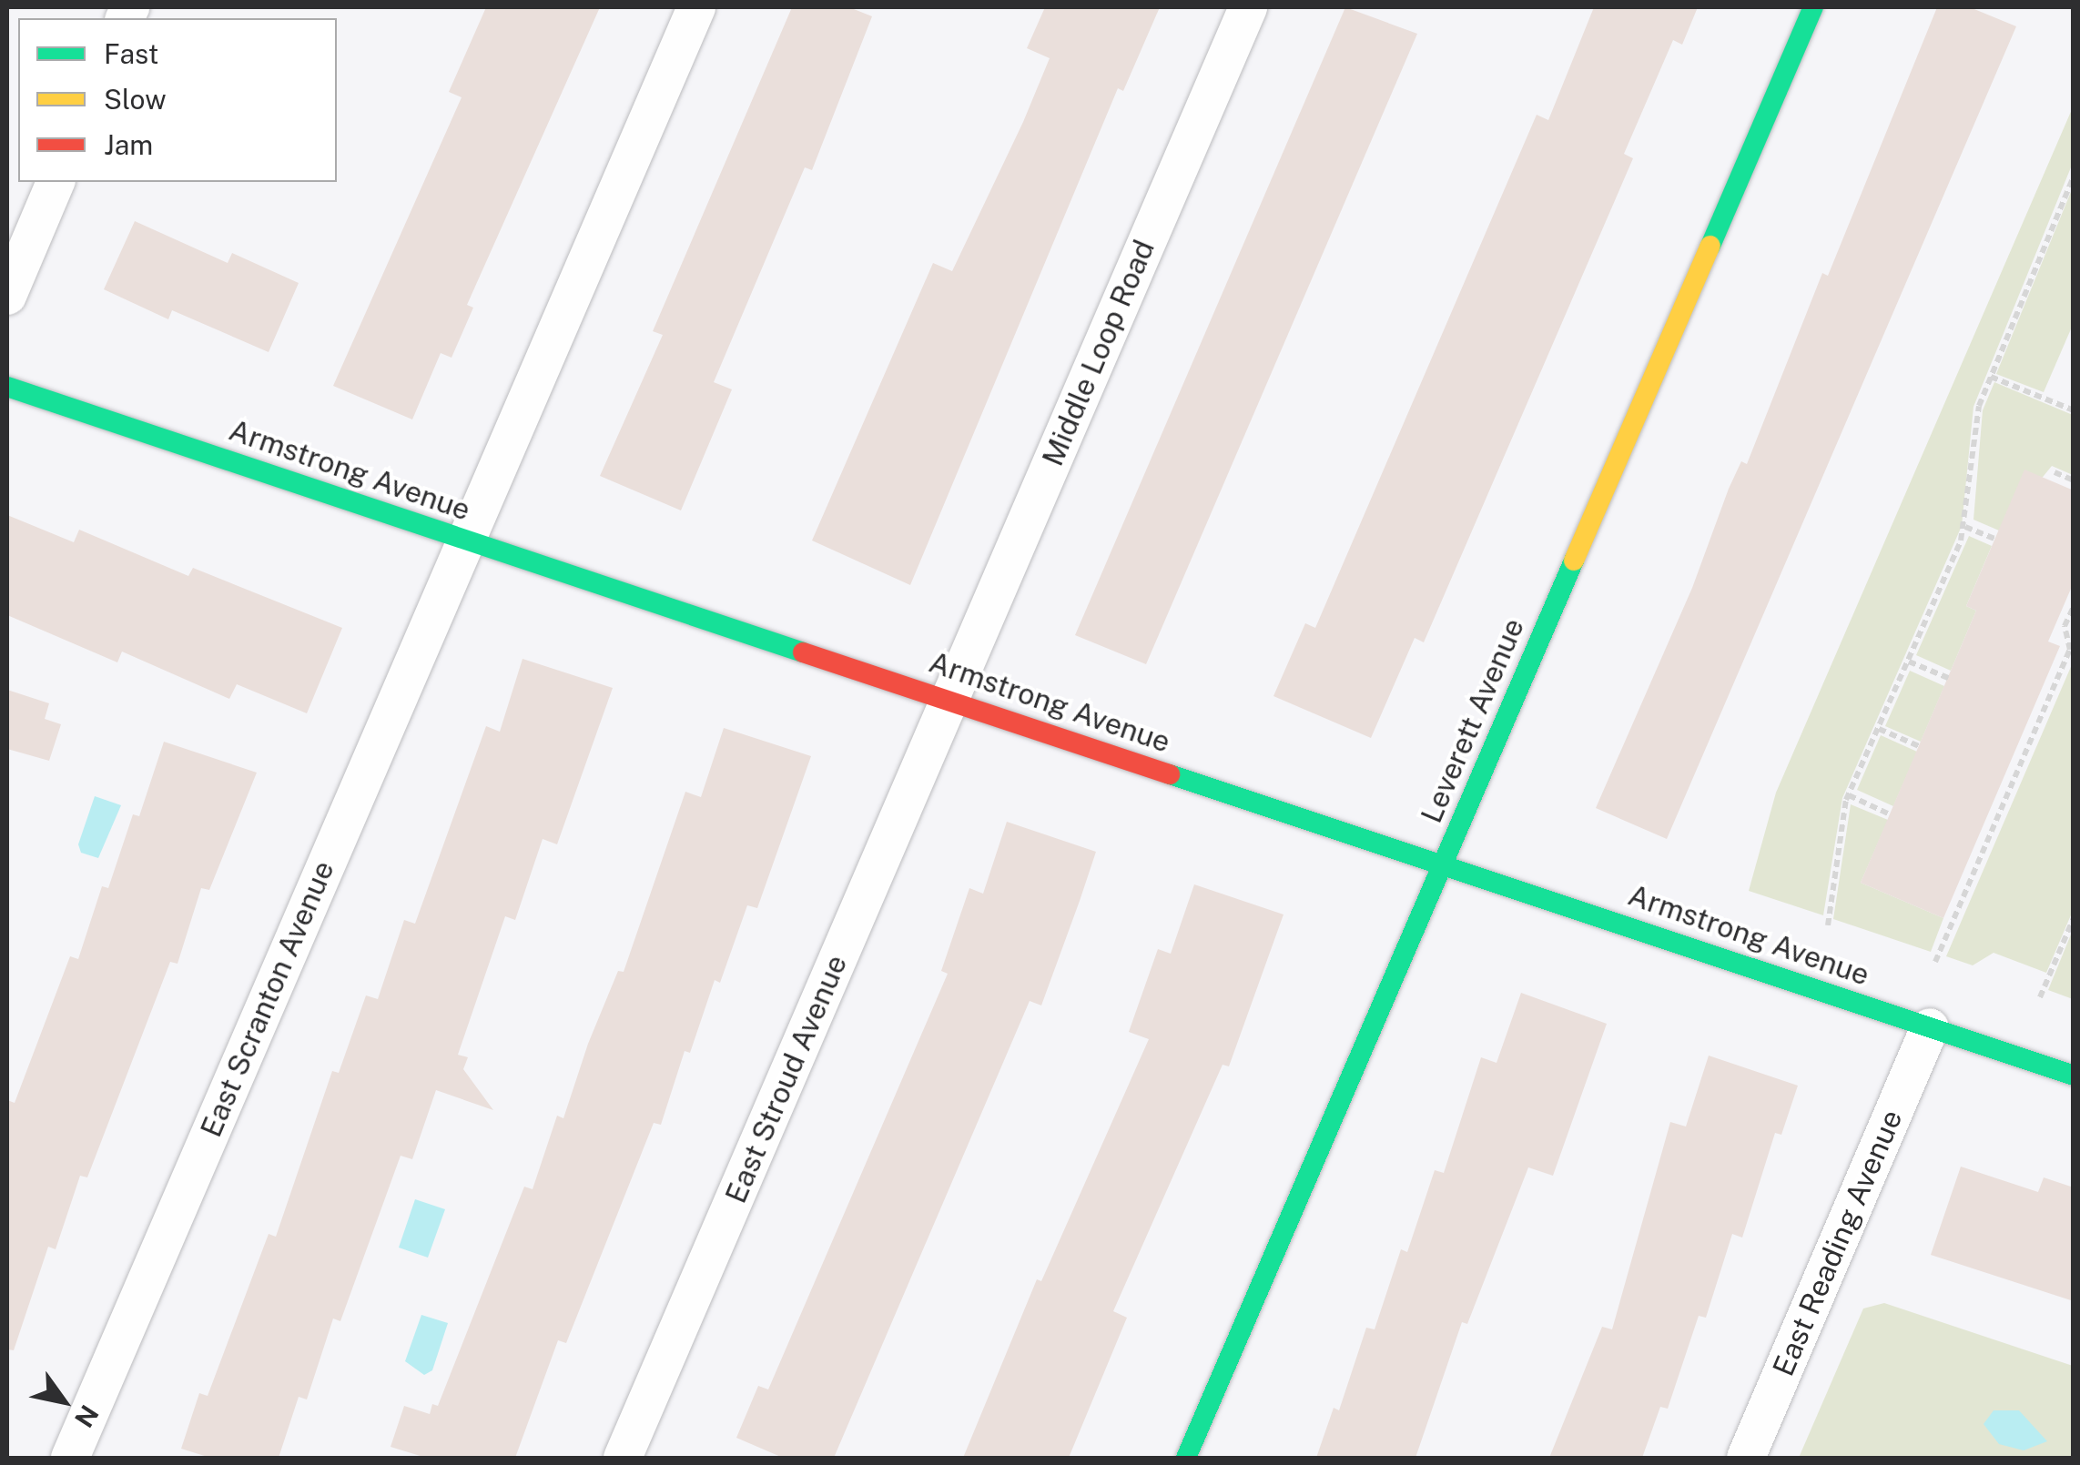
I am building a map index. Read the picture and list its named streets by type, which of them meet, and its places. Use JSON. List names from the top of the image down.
{
  "streets": {
    "street": [
      "Middle Loop Road",
      "Armstrong Avenue",
      "Leverett Avenue",
      "East Scranton Avenue",
      "East Stroud Avenue",
      "East Reading Avenue"
    ]
  },
  "crossings": [
    ["Middle Loop Road", "Armstrong Avenue"],
    ["Middle Loop Road", "East Stroud Avenue"],
    ["Armstrong Avenue", "Leverett Avenue"],
    ["Armstrong Avenue", "East Scranton Avenue"],
    ["Armstrong Avenue", "East Stroud Avenue"],
    ["Armstrong Avenue", "East Reading Avenue"]
  ],
  "legend": ["Fast", "Slow", "Jam"],
  "north": "bottom right"
}
